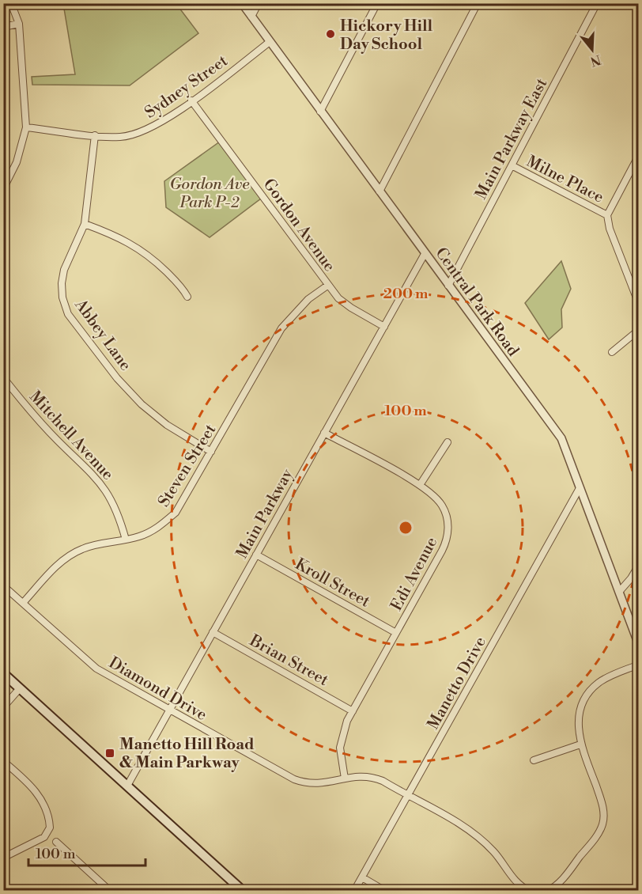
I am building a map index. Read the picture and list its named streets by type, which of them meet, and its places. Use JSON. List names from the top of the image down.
{
  "streets": {
    "street": [
      "Sydney Street",
      "Main Parkway East",
      "Milne Place",
      "Gordon Avenue",
      "Central Park Road",
      "Abbey Lane",
      "Mitchell Avenue",
      "Steven Street",
      "Main Parkway",
      "Edi Avenue",
      "Kroll Street",
      "Brian Street",
      "Manetto Drive",
      "Diamond Drive"
    ]
  },
  "crossings": [
    ["Sydney Street", "Gordon Avenue"],
    ["Sydney Street", "Central Park Road"],
    ["Sydney Street", "Abbey Lane"],
    ["Main Parkway East", "Milne Place"],
    ["Main Parkway East", "Central Park Road"],
    ["Gordon Avenue", "Steven Street"],
    ["Gordon Avenue", "Main Parkway"],
    ["Central Park Road", "Main Parkway"],
    ["Central Park Road", "Manetto Drive"],
    ["Abbey Lane", "Steven Street"],
    ["Mitchell Avenue", "Steven Street"],
    ["Steven Street", "Diamond Drive"],
    ["Main Parkway", "Edi Avenue"],
    ["Main Parkway", "Kroll Street"],
    ["Main Parkway", "Brian Street"],
    ["Main Parkway", "Diamond Drive"],
    ["Edi Avenue", "Kroll Street"],
    ["Edi Avenue", "Brian Street"],
    ["Edi Avenue", "Diamond Drive"],
    ["Manetto Drive", "Diamond Drive"]
  ],
  "parks": ["Gordon Ave Park P-2"],
  "places": {
    "other": ["Hickory Hill Day School"],
    "transit": ["Manetto Hill Road & Main Parkway"]
  },
  "scale_bar": "100 m",
  "north": "bottom",
  "rings": ["200 m", "100 m"]
}
